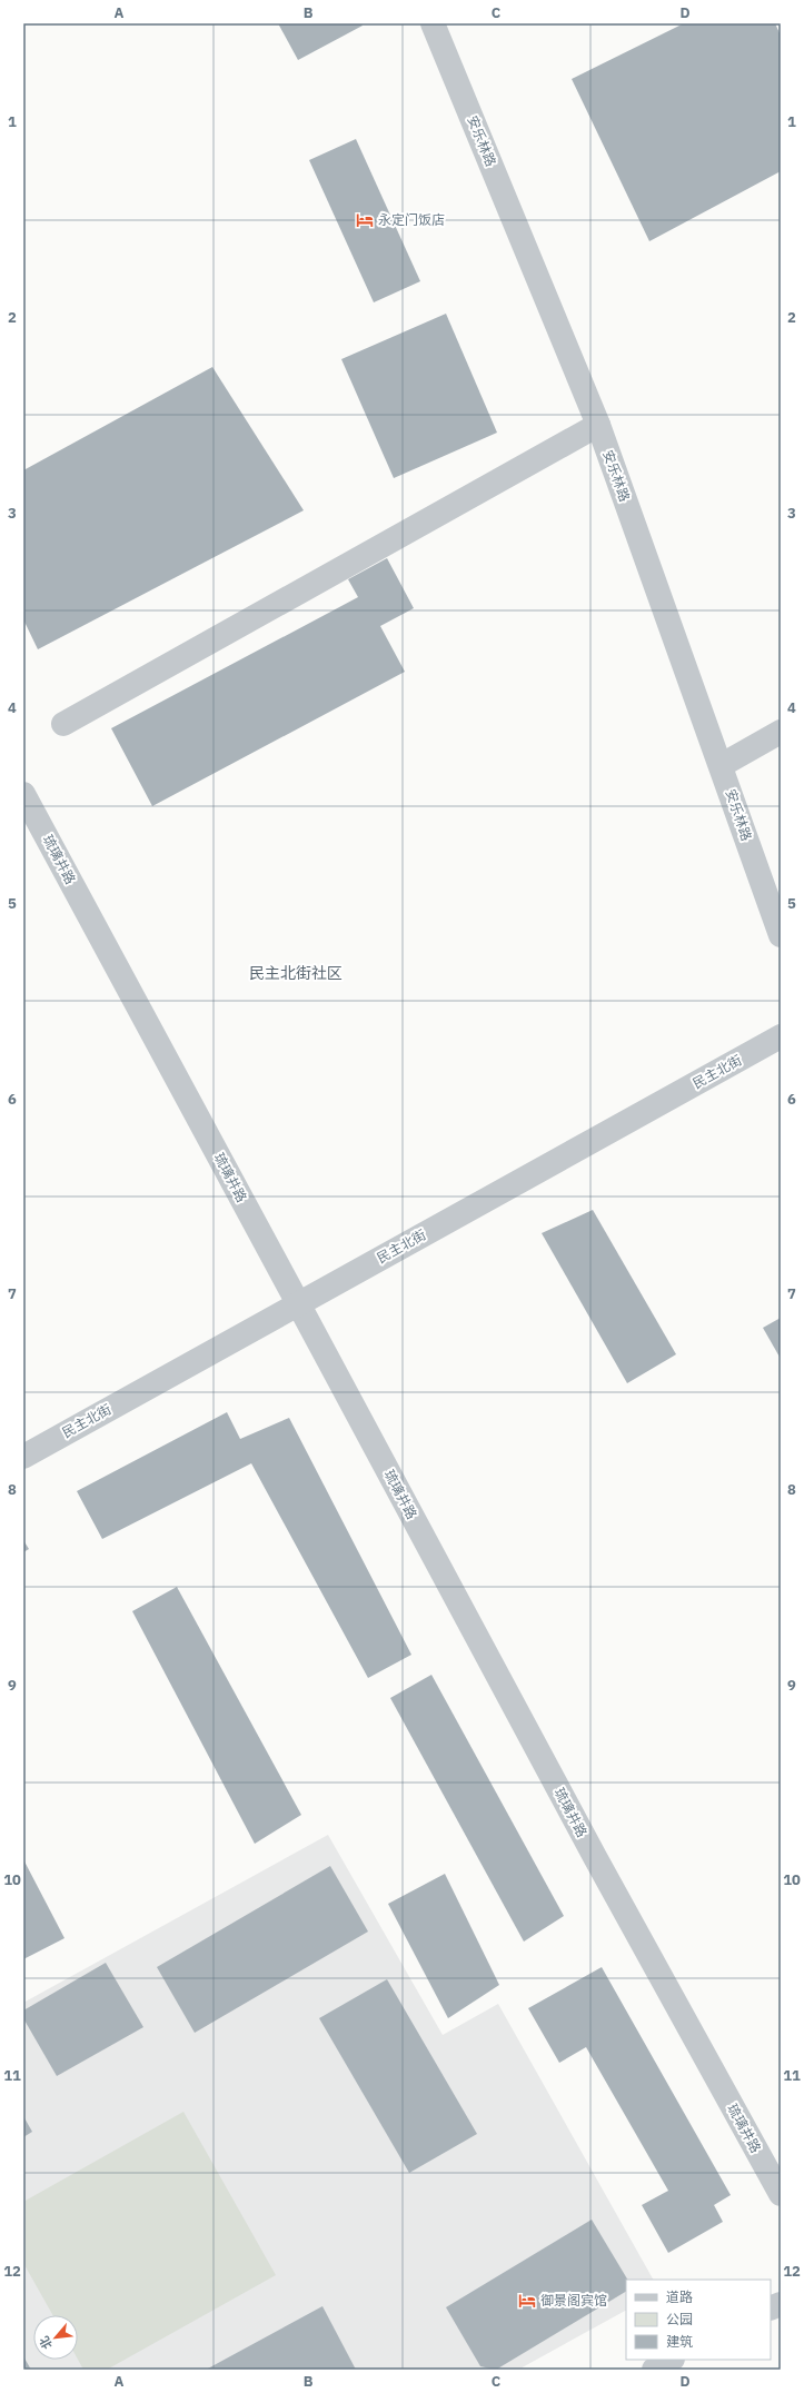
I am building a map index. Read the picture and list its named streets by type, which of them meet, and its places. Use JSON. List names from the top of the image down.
{
  "streets": {
    "street": ["安乐林路", "琉璃井路", "民主北街"]
  },
  "crossings": [
    ["琉璃井路", "民主北街"]
  ],
  "districts": ["民主北街社区"],
  "places": {
    "hotel": ["永定门饭店", "御景阁宾馆"]
  },
  "legend": ["道路", "公园", "建筑"],
  "north": "bottom left",
  "grid": {
    "columns": [
      "A",
      "B",
      "C",
      "D"
    ],
    "rows": [
      "1",
      "2",
      "3",
      "4",
      "5",
      "6",
      "7",
      "8",
      "9",
      "10",
      "11",
      "12"
    ]
  }
}
